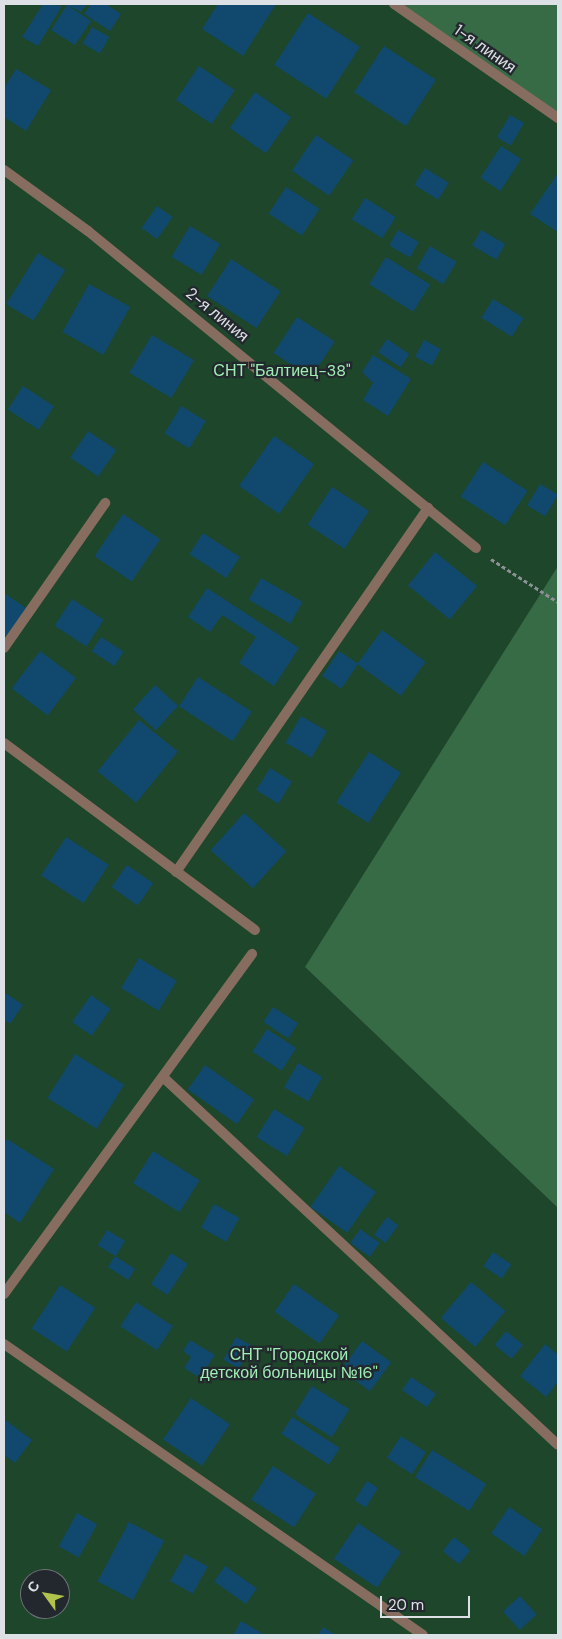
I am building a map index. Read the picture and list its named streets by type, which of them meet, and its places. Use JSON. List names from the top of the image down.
{
  "streets": {
    "street": ["1-я линия", "2-я линия"]
  },
  "parks": ["СНТ \"Балтиец-38\"", "СНТ ''Городской детской больницы №16''"],
  "scale_bar": "20 m",
  "north": "top left"
}
